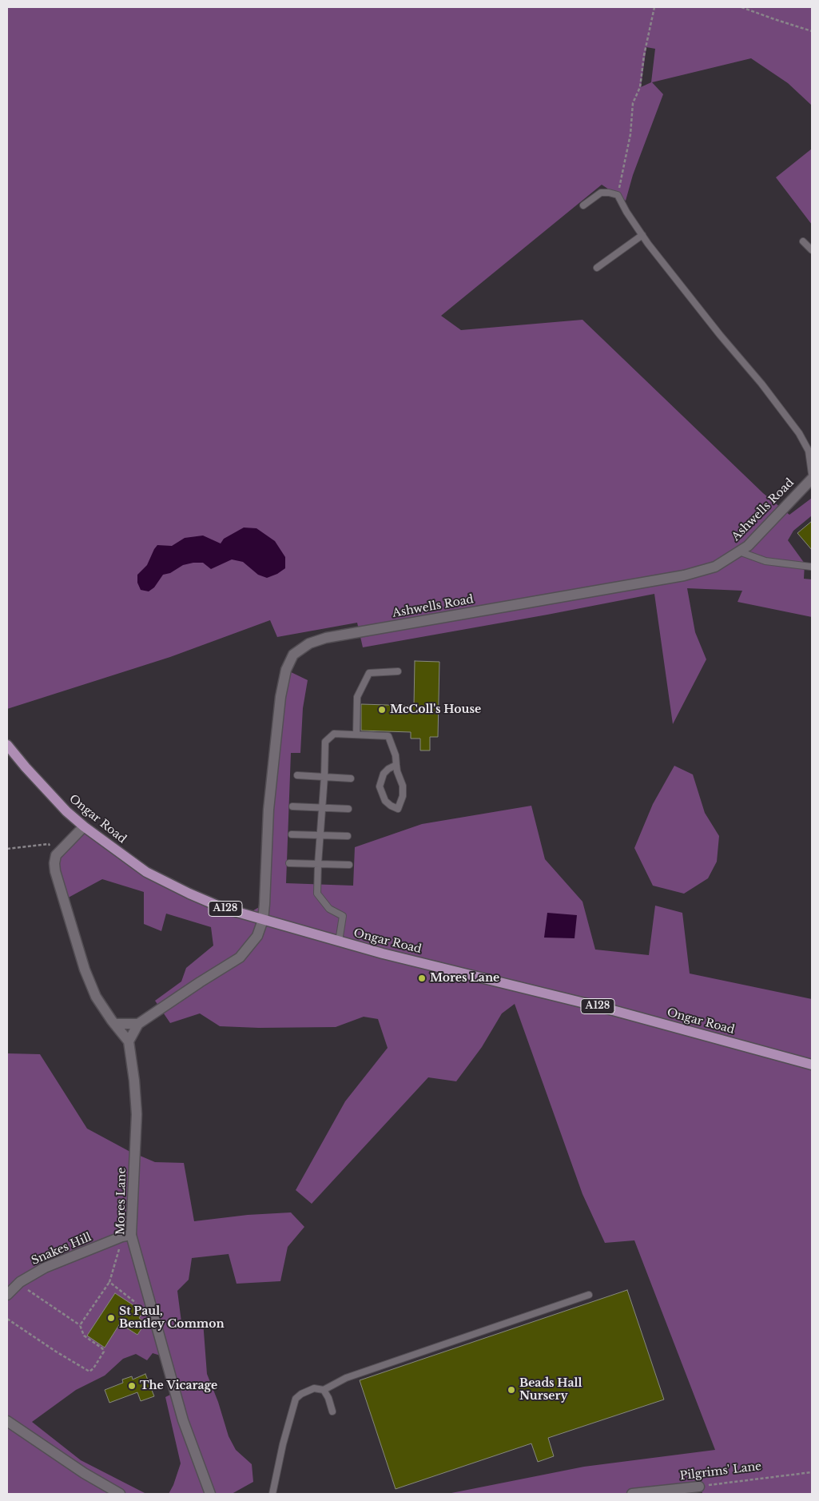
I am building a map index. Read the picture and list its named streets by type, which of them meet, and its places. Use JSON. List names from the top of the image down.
{
  "streets": {
    "main road": ["Ongar Road", "A128"],
    "street": [
      "Ashwells Road",
      "Mores Lane",
      "Snakes Hill",
      "Pilgrims' Lane"
    ]
  },
  "crossings": [
    ["Ashwells Road", "Ongar Road"],
    ["Mores Lane", "Snakes Hill"]
  ],
  "places": [
    "McColl's House",
    "Mores Lane",
    "St Paul, Bentley Common",
    "The Vicarage",
    "Beads Hall Nursery"
  ]
}
